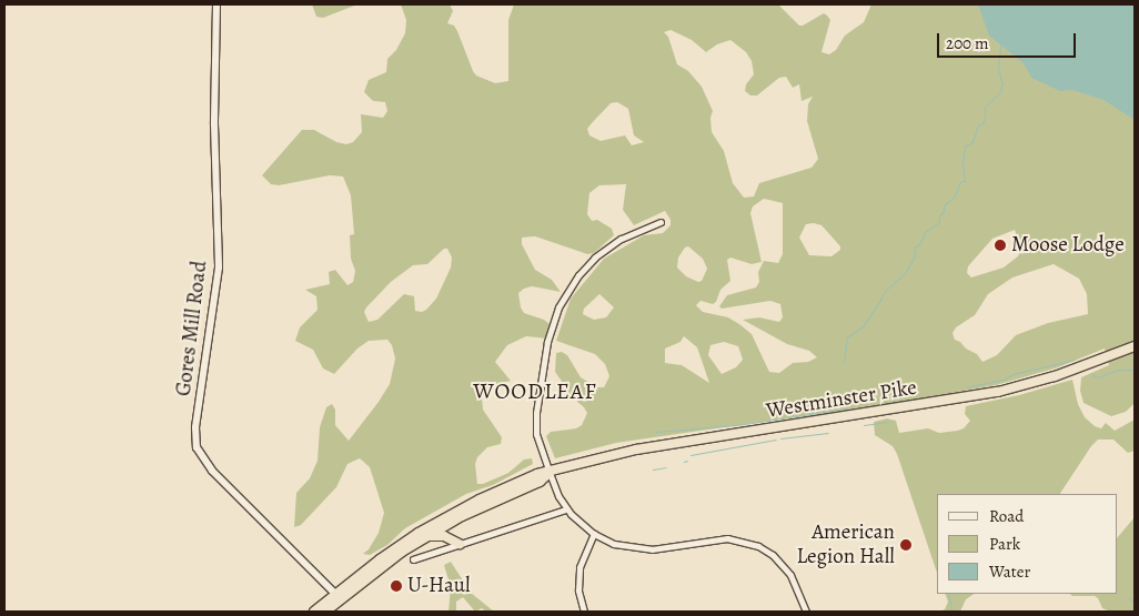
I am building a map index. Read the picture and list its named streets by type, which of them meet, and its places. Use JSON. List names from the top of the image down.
{
  "streets": {
    "highway": ["Westminster Pike"],
    "street": ["Gores Mill Road"]
  },
  "crossings": [
    ["Gores Mill Road", "Westminster Pike"]
  ],
  "districts": ["WOODLEAF"],
  "places": ["Moose Lodge", "American Legion Hall", "U-Haul"],
  "legend": ["Road", "Park", "Water"],
  "scale_bar": "200 m"
}
